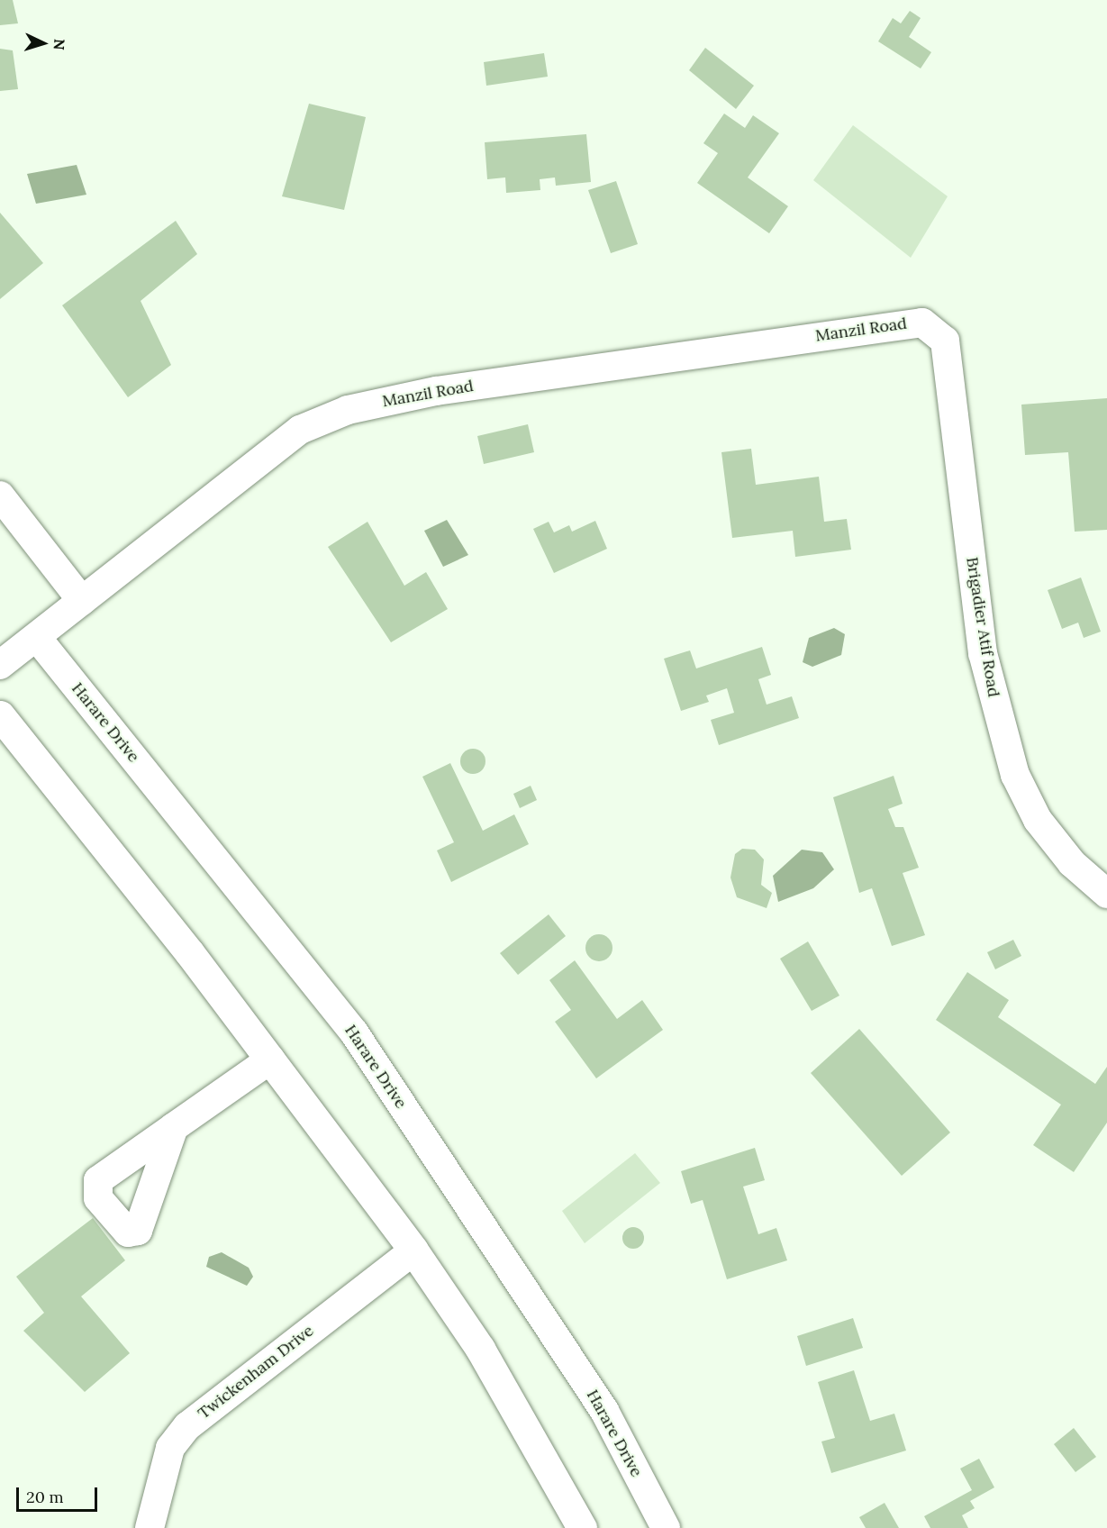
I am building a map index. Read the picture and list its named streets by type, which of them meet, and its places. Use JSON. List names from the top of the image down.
{
  "streets": {
    "street": [
      "Manzil Road",
      "Brigadier Atif Road",
      "Harare Drive",
      "Twickenham Drive"
    ]
  },
  "crossings": [
    ["Manzil Road", "Brigadier Atif Road"],
    ["Manzil Road", "Harare Drive"]
  ],
  "scale_bar": "20 m",
  "north": "right"
}
